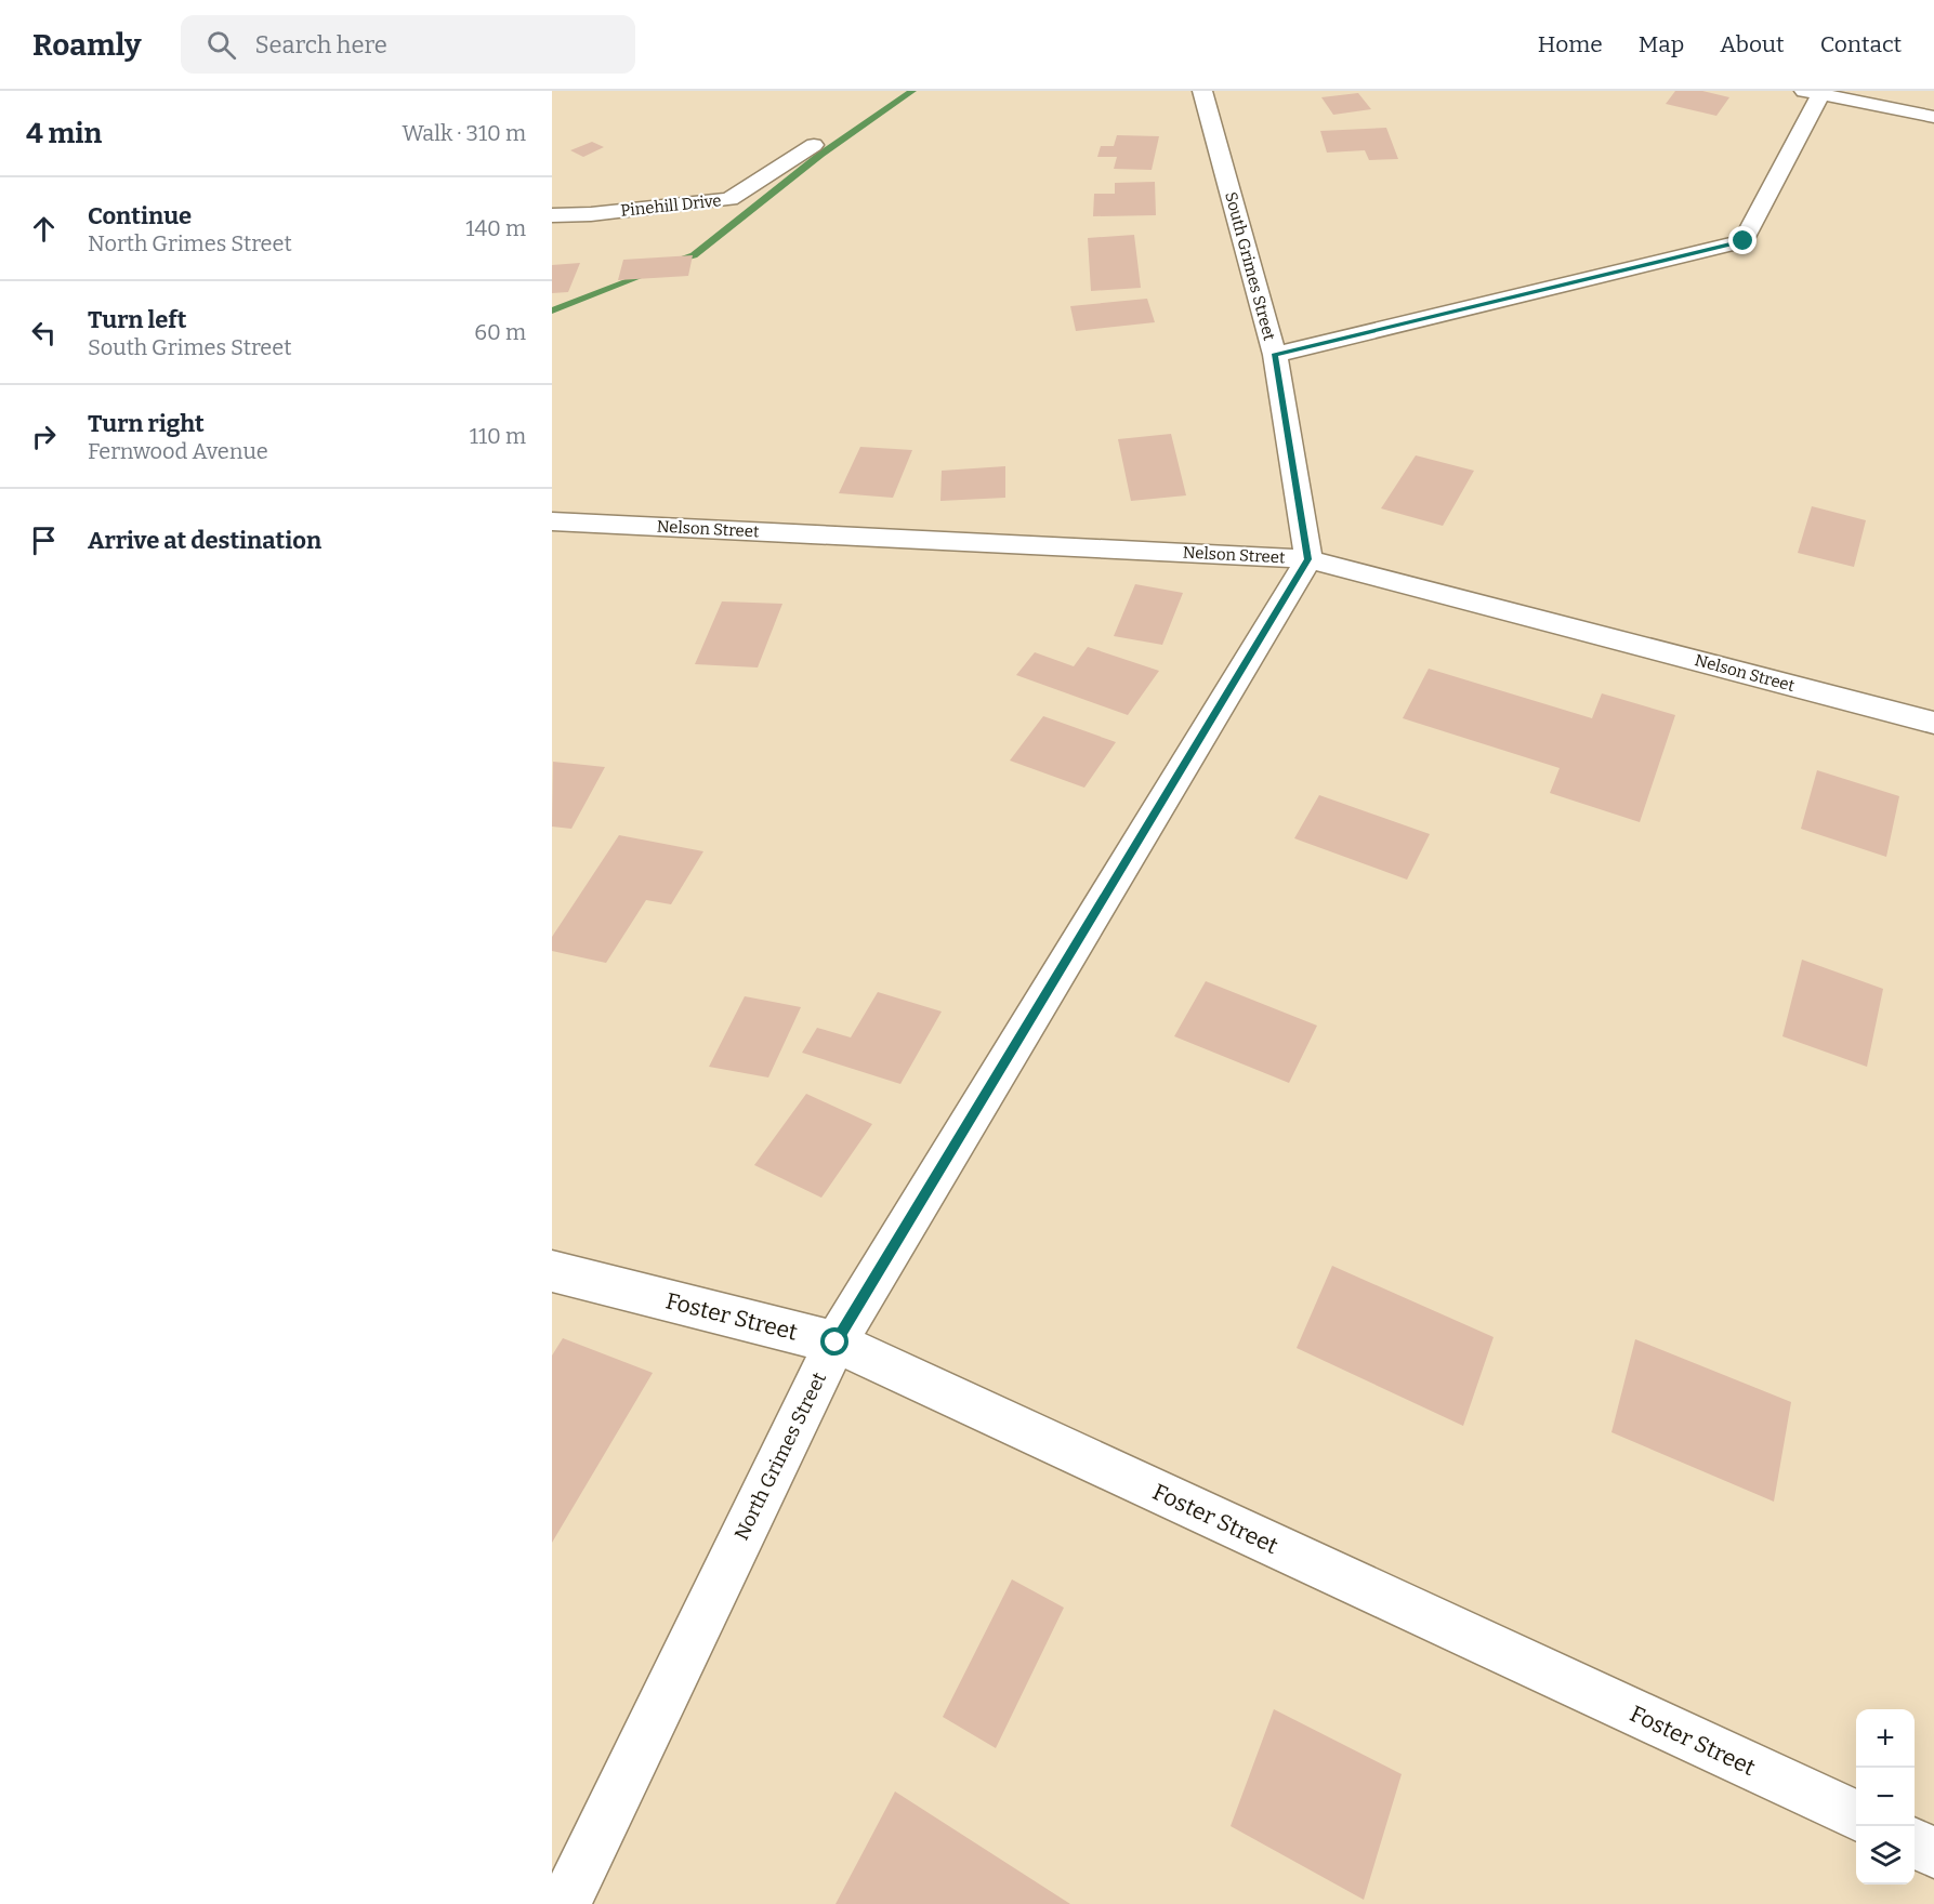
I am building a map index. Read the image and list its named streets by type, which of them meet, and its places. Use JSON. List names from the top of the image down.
{
  "streets": {
    "street": [
      "Pinehill Drive",
      "South Grimes Street",
      "Nelson Street",
      "Foster Street",
      "North Grimes Street"
    ]
  },
  "crossings": [
    ["South Grimes Street", "Nelson Street"],
    ["South Grimes Street", "North Grimes Street"],
    ["Nelson Street", "North Grimes Street"],
    ["Foster Street", "North Grimes Street"]
  ],
  "page": {
    "header": "Roamly",
    "search": "Search here",
    "nav": [
      "Home",
      "Map",
      "About",
      "Contact"
    ],
    "heading": ["4 min", "Walk · 310 m"],
    "list": [
      ["Continue", "North Grimes Street", "140 m"],
      ["Turn left", "South Grimes Street", "60 m"],
      ["Turn right", "Fernwood Avenue", "110 m"],
      "Arrive at destination"
    ],
    "map_buttons": ["+", "−"]
  }
}
